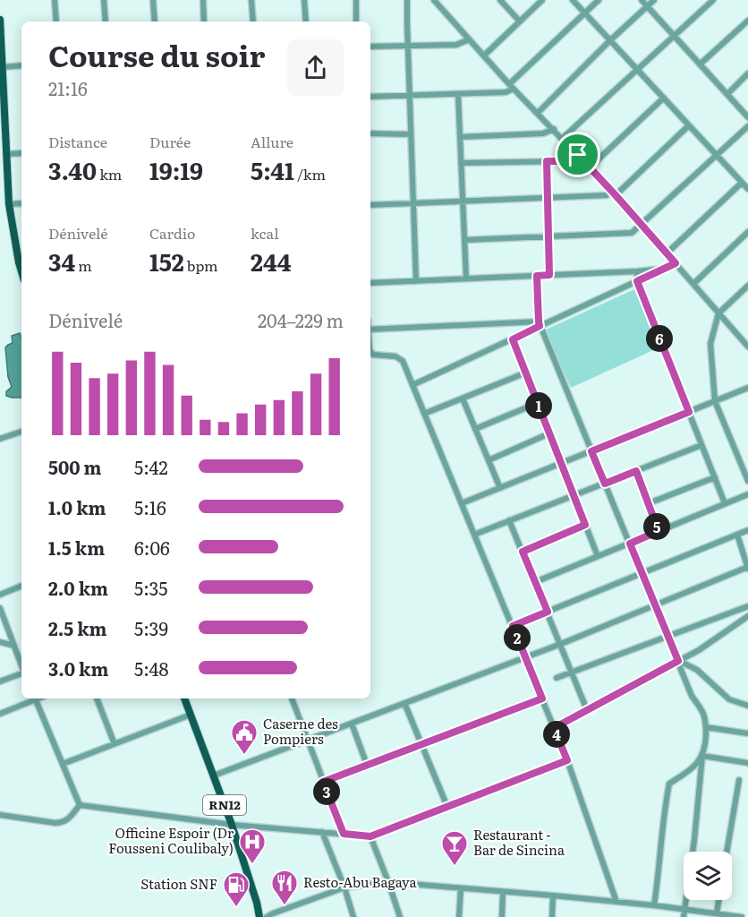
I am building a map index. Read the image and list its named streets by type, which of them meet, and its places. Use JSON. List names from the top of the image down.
{
  "streets": {
    "main road": ["RN12"]
  },
  "places": {
    "public building": ["Caserne des Pompiers"],
    "hospital": ["Officine Espoir (Dr Fousseni Coulibaly)"],
    "bar": ["Restaurant - Bar de Sincina"],
    "restaurant": ["Resto-Abu Bagaya"],
    "fuel station": ["Station SNF"]
  },
  "page": {
    "heading": ["Course du soir", "21:16"],
    "stats": [
      ["Distance", "3.40 km"],
      ["Durée", "19:19"],
      ["Allure", "5:41 /km"],
      ["Dénivelé", "34 m"],
      ["Cardio", "152 bpm"],
      ["kcal", "244"]
    ],
    "chart": ["Dénivelé", "204–229 m"],
    "pins": [
      "6",
      "1",
      "5",
      "2",
      "4",
      "3"
    ],
    "list": [
      {
        "name": "500 m",
        "note": "5:42"
      },
      {
        "name": "1.0 km",
        "note": "5:16"
      },
      {
        "name": "1.5 km",
        "note": "6:06"
      },
      {
        "name": "2.0 km",
        "note": "5:35"
      },
      {
        "name": "2.5 km",
        "note": "5:39"
      },
      {
        "name": "3.0 km",
        "note": "5:48"
      }
    ]
  }
}
